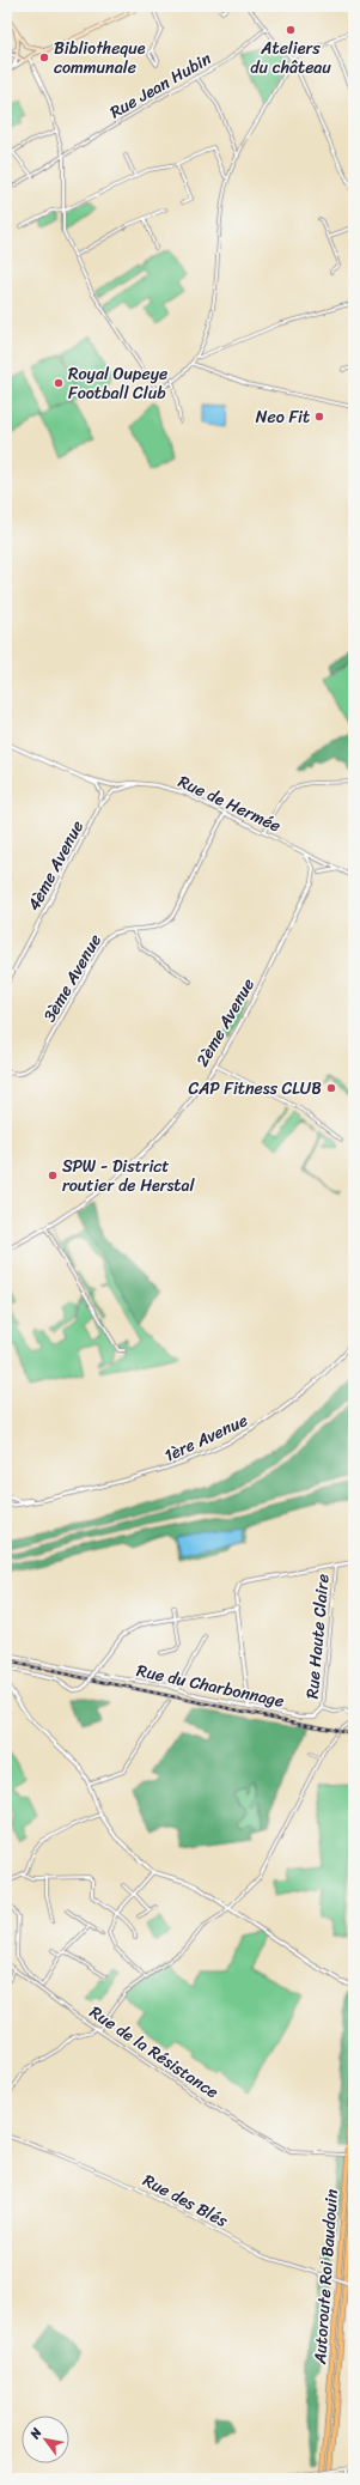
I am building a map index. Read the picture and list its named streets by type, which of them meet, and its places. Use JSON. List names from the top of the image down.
{
  "streets": {
    "highway": ["Autoroute Roi Baudouin"],
    "street": [
      "Rue Jean Hubin",
      "Rue de Hermée",
      "4ème Avenue",
      "3ème Avenue",
      "2ème Avenue",
      "1ère Avenue",
      "Rue Haute Claire",
      "Rue du Charbonnage",
      "Rue de la Résistance",
      "Rue des Blés"
    ]
  },
  "crossings": [
    ["Rue de Hermée", "4ème Avenue"],
    ["Rue de Hermée", "3ème Avenue"],
    ["Rue Haute Claire", "Rue du Charbonnage"]
  ],
  "places": [
    "Ateliers du château",
    "Bibliotheque communale",
    "Royal Oupeye Football Club",
    "Neo Fit",
    "CAP Fitness CLUB",
    "SPW - District routier de Herstal"
  ],
  "north": "top left"
}
